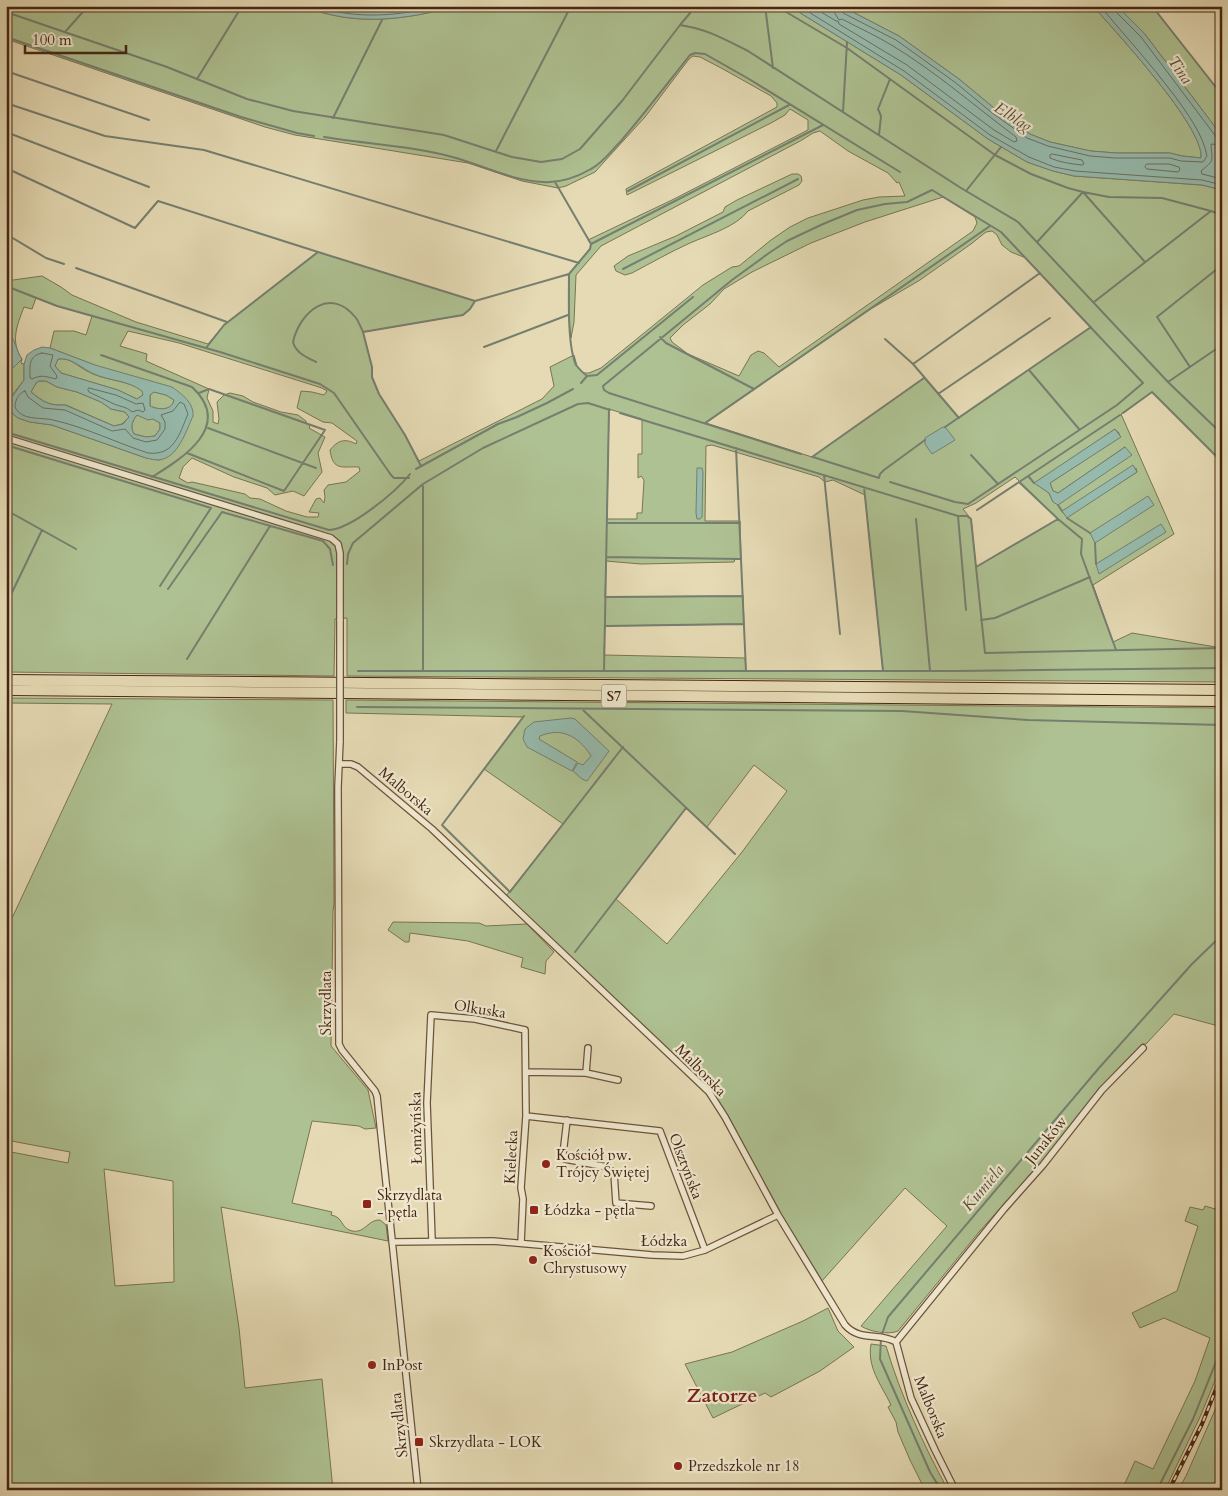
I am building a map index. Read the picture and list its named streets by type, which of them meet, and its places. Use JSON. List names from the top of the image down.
{
  "streets": {
    "highway": ["S7"],
    "street": [
      "Malborska",
      "Skrzydlata",
      "Olkuska",
      "Łomżyńska",
      "Junaków",
      "Kielecka",
      "Olsztyńska",
      "Łódzka"
    ]
  },
  "crossings": [
    ["Malborska", "Skrzydlata"],
    ["Malborska", "Junaków"],
    ["Malborska", "Łódzka"],
    ["Skrzydlata", "Łódzka"],
    ["Olkuska", "Łomżyńska"],
    ["Olkuska", "Kielecka"],
    ["Łomżyńska", "Łódzka"],
    ["Kielecka", "Olsztyńska"],
    ["Kielecka", "Łódzka"],
    ["Olsztyńska", "Łódzka"]
  ],
  "districts": ["Zatorze"],
  "water": ["Tina", "Elbląg", "Kumiela"],
  "places": {
    "other": [
      "Kościół pw. Trójcy Świętej",
      "Kościół Chrystusowy",
      "InPost",
      "Przedszkole nr 18"
    ],
    "transit": ["Skrzydlata - pętla", "Łódzka - pętla", "Skrzydlata - LOK"]
  },
  "scale_bar": "100 m"
}
